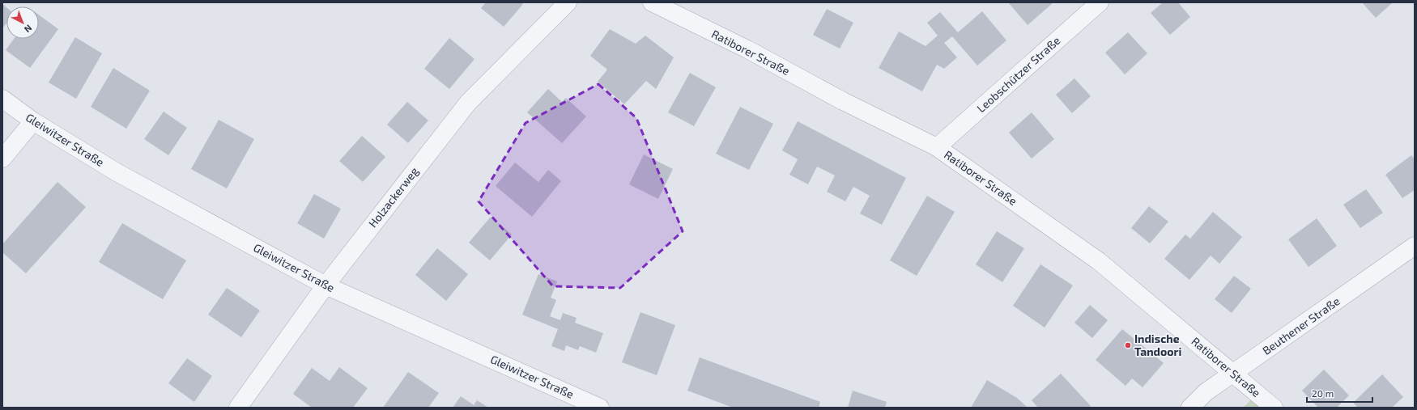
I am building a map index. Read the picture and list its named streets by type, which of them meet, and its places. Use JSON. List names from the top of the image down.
{
  "streets": {
    "street": [
      "Ratiborer Straße",
      "Leobschützer Straße",
      "Gleiwitzer Straße",
      "Holzackerweg",
      "Beuthener Straße"
    ]
  },
  "crossings": [
    ["Ratiborer Straße", "Leobschützer Straße"],
    ["Ratiborer Straße", "Beuthener Straße"],
    ["Gleiwitzer Straße", "Holzackerweg"]
  ],
  "places": ["Indische Tandoori"],
  "scale_bar": "20 m",
  "north": "bottom right"
}
